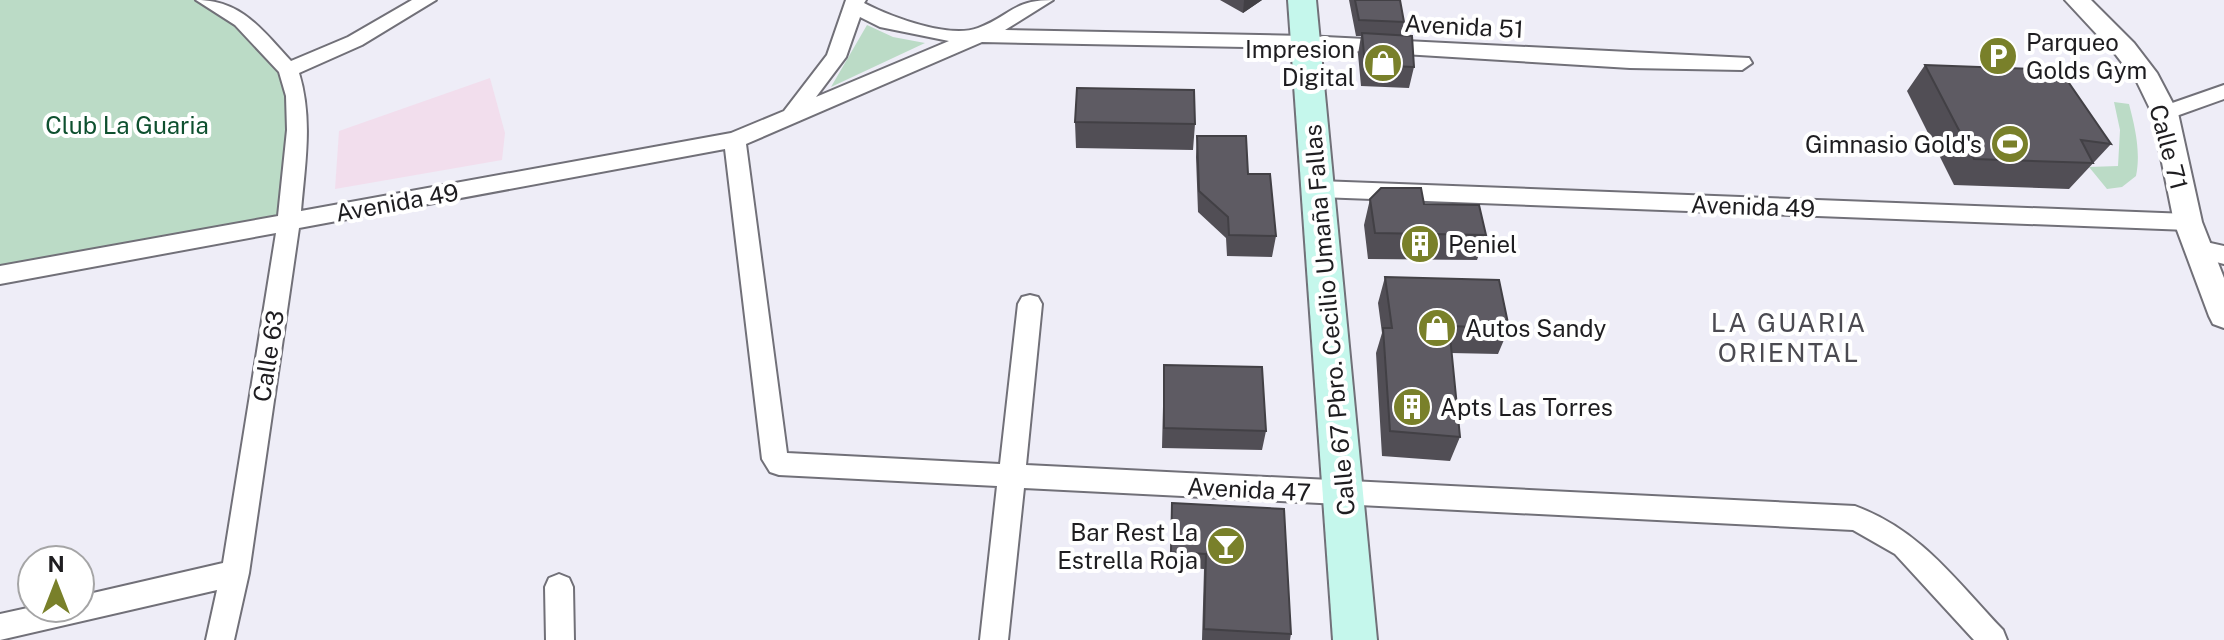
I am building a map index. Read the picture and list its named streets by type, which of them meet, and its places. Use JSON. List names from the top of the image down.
{
  "streets": {
    "main road": ["Calle 67 Pbro. Cecilio Umaña Fallas"],
    "street": [
      "Avenida 51",
      "Calle 71",
      "Avenida 49",
      "Calle 63",
      "Avenida 47"
    ]
  },
  "crossings": [
    ["Avenida 51", "Avenida 49"],
    ["Avenida 51", "Calle 67 Pbro. Cecilio Umaña Fallas"],
    ["Calle 71", "Avenida 49"],
    ["Avenida 49", "Calle 67 Pbro. Cecilio Umaña Fallas"],
    ["Avenida 49", "Calle 63"],
    ["Avenida 49", "Avenida 47"],
    ["Calle 67 Pbro. Cecilio Umaña Fallas", "Avenida 47"]
  ],
  "districts": ["LA GUARIA ORIENTAL"],
  "parks": ["Club La Guaria"],
  "places": {
    "parking": ["Parqueo Golds Gym"],
    "shop": ["Impresion Digital", "Autos Sandy"],
    "sports": ["Gimnasio Gold's"],
    "building": ["Peniel", "Apts Las Torres"],
    "bar": ["Bar Rest La Estrella Roja"]
  },
  "north": "top"
}
